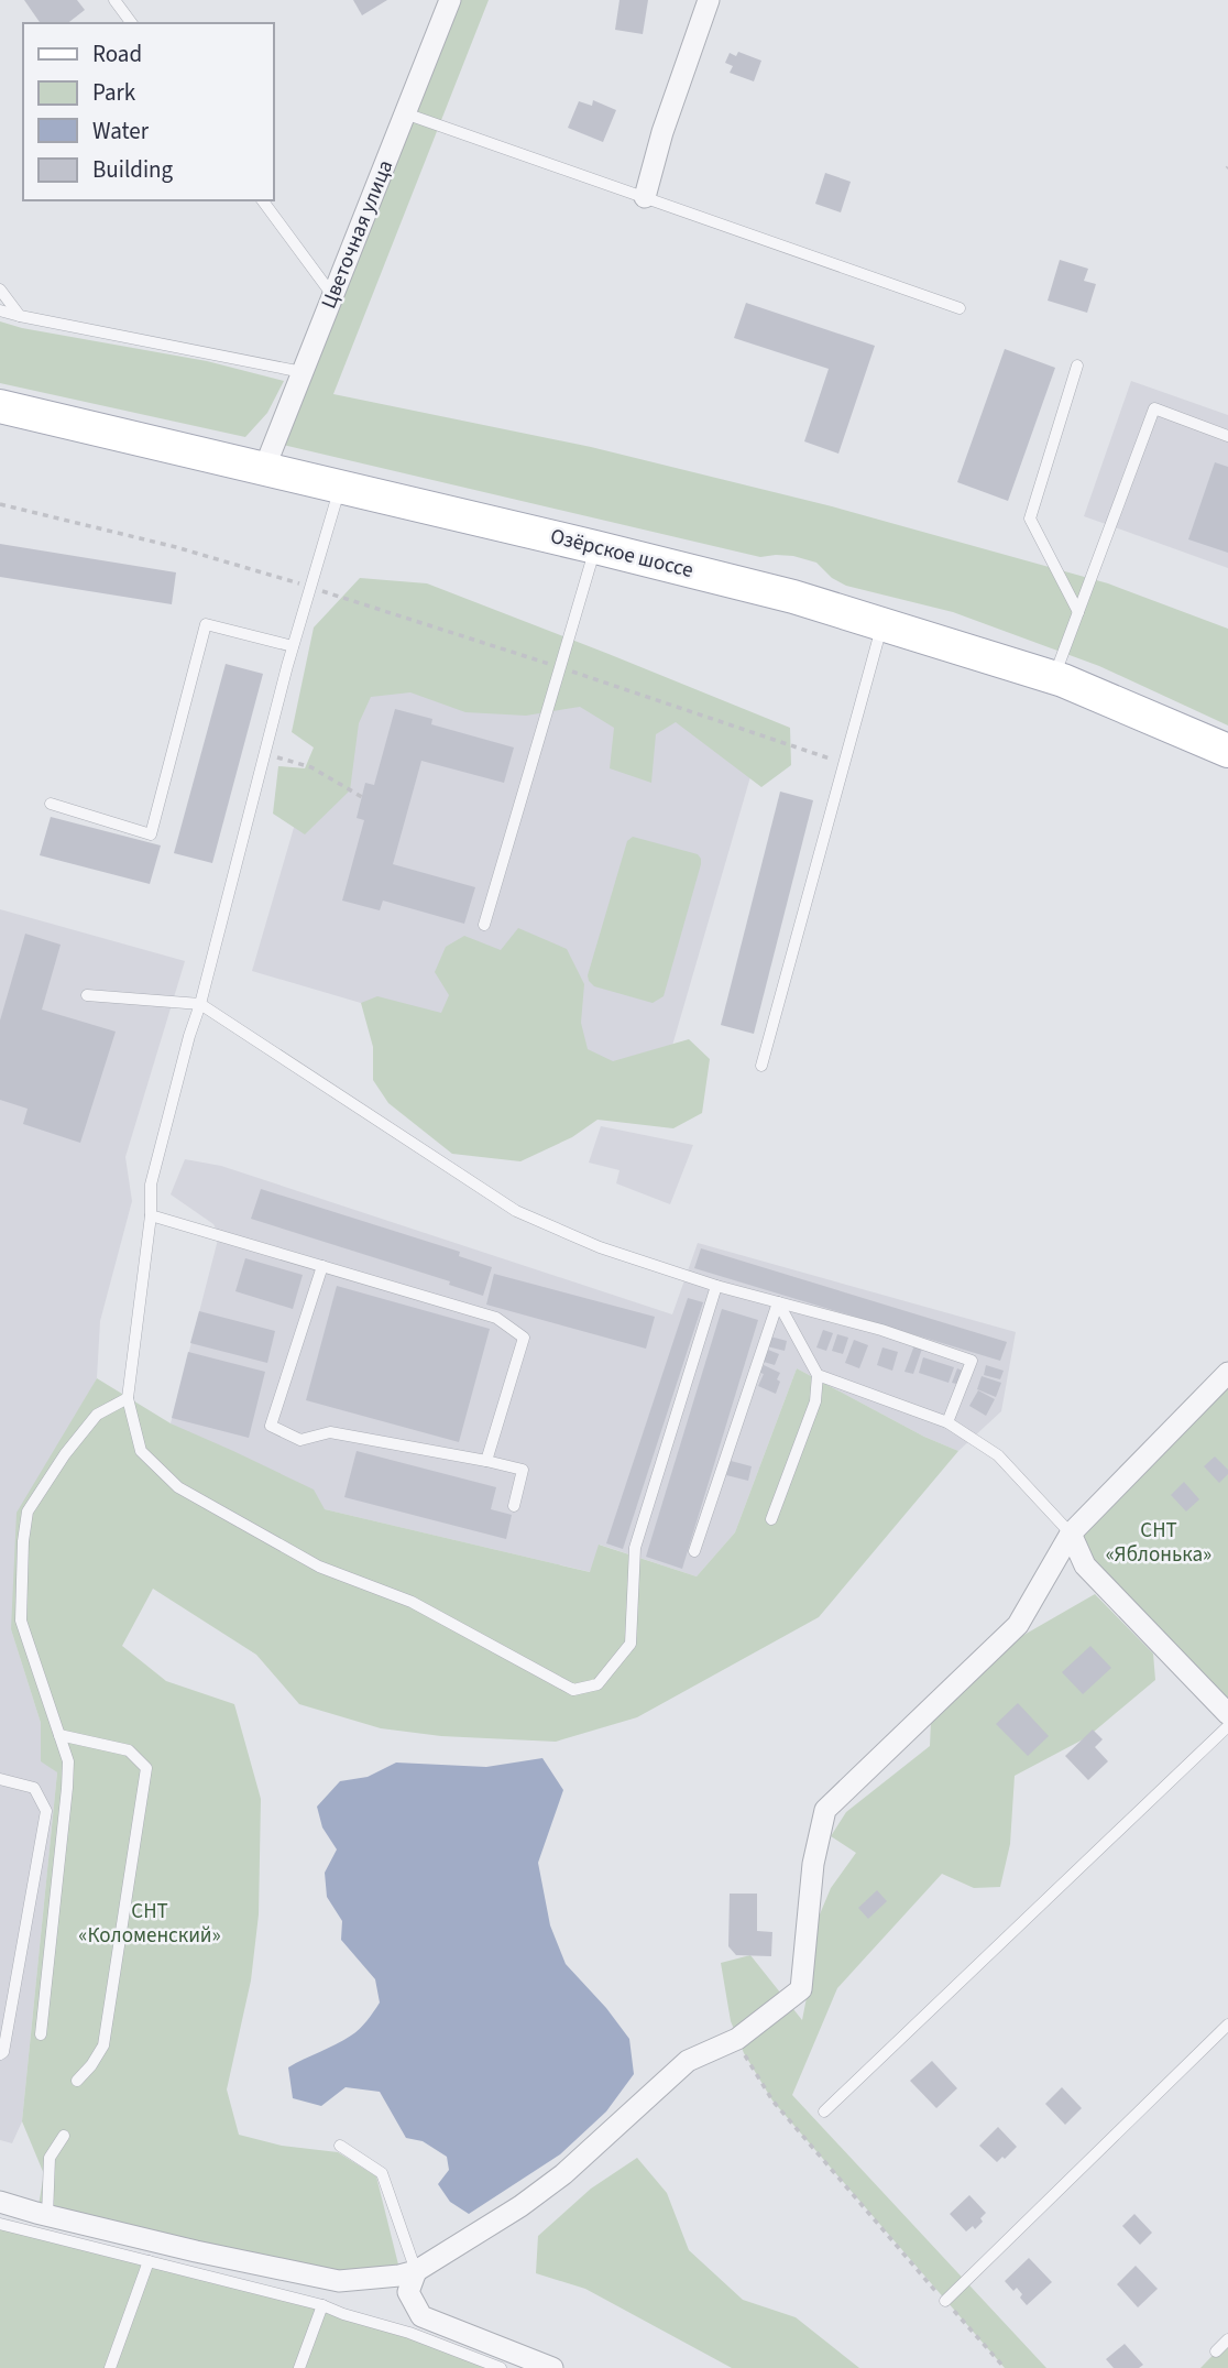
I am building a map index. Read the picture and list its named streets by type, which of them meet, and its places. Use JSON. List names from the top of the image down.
{
  "streets": {
    "main road": ["Озёрское шоссе"],
    "street": ["Цветочная улица"]
  },
  "crossings": [
    ["Цветочная улица", "Озёрское шоссе"]
  ],
  "parks": ["СНТ «Яблонька»", "СНТ «Коломенский»"],
  "legend": [
    "Road",
    "Park",
    "Water",
    "Building"
  ]
}
